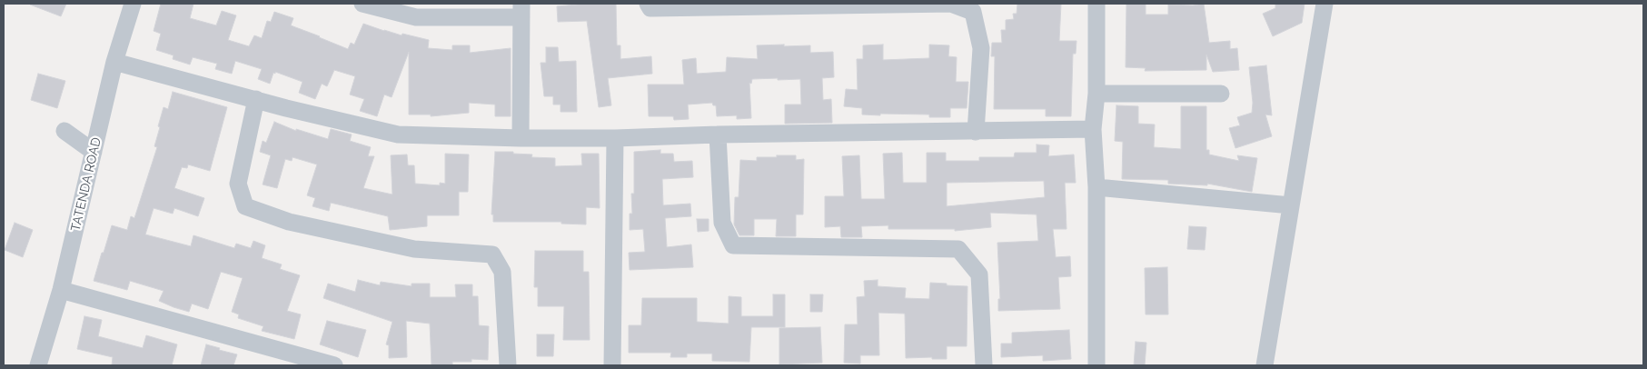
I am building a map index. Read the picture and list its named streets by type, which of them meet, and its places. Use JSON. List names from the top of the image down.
{
  "streets": {
    "street": ["TATENDA ROAD"]
  }
}
